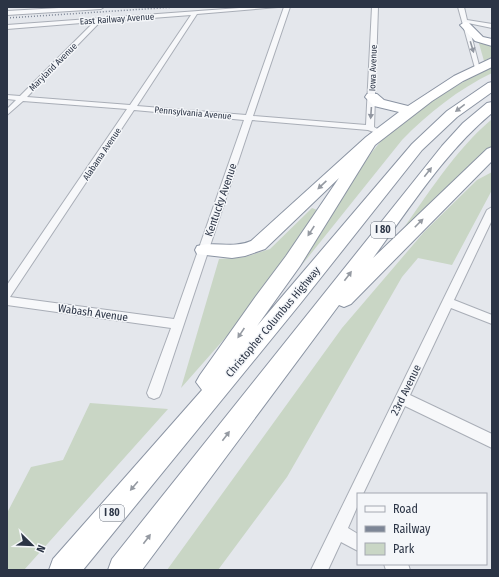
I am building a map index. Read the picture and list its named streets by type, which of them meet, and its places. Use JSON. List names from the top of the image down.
{
  "streets": {
    "highway": ["I 80", "Christopher Columbus Highway"],
    "street": [
      "East Railway Avenue",
      "Maryland Avenue",
      "Iowa Avenue",
      "Pennsylvania Avenue",
      "Alabama Avenue",
      "Kentucky Avenue",
      "Wabash Avenue",
      "23rd Avenue"
    ]
  },
  "crossings": [
    ["East Railway Avenue", "Maryland Avenue"],
    ["East Railway Avenue", "Alabama Avenue"],
    ["Maryland Avenue", "Pennsylvania Avenue"],
    ["Iowa Avenue", "Pennsylvania Avenue"],
    ["Pennsylvania Avenue", "Alabama Avenue"],
    ["Pennsylvania Avenue", "Kentucky Avenue"],
    ["Kentucky Avenue", "Wabash Avenue"]
  ],
  "legend": ["Road", "Railway", "Park"],
  "north": "bottom right"
}
